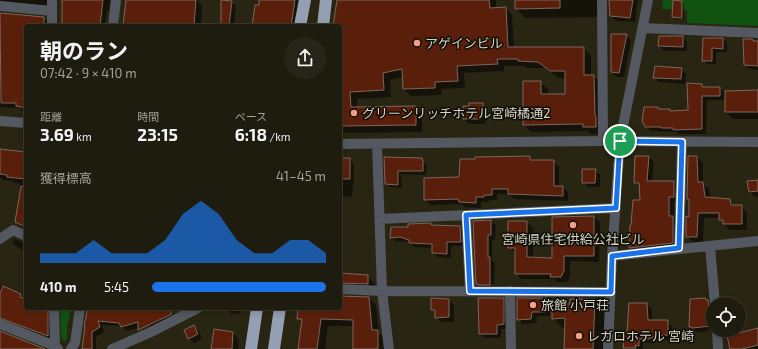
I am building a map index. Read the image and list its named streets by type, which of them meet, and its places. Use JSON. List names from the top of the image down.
{
  "places": [
    "アゲインビル",
    "グリーンリッチホテル宮崎橘通2",
    "宮崎県住宅供給公社ビル",
    "旅館 小戸荘",
    "レガロホテル 宮崎"
  ],
  "page": {
    "heading": ["朝のラン", "07:42 · 9 × 410 m"],
    "stats": [
      ["距離", "3.69 km"],
      ["時間", "23:15"],
      ["ペース", "6:18 /km"]
    ],
    "chart": ["獲得標高", "41–45 m"],
    "list": [
      {
        "name": "410 m",
        "note": "5:45"
      }
    ]
  }
}
